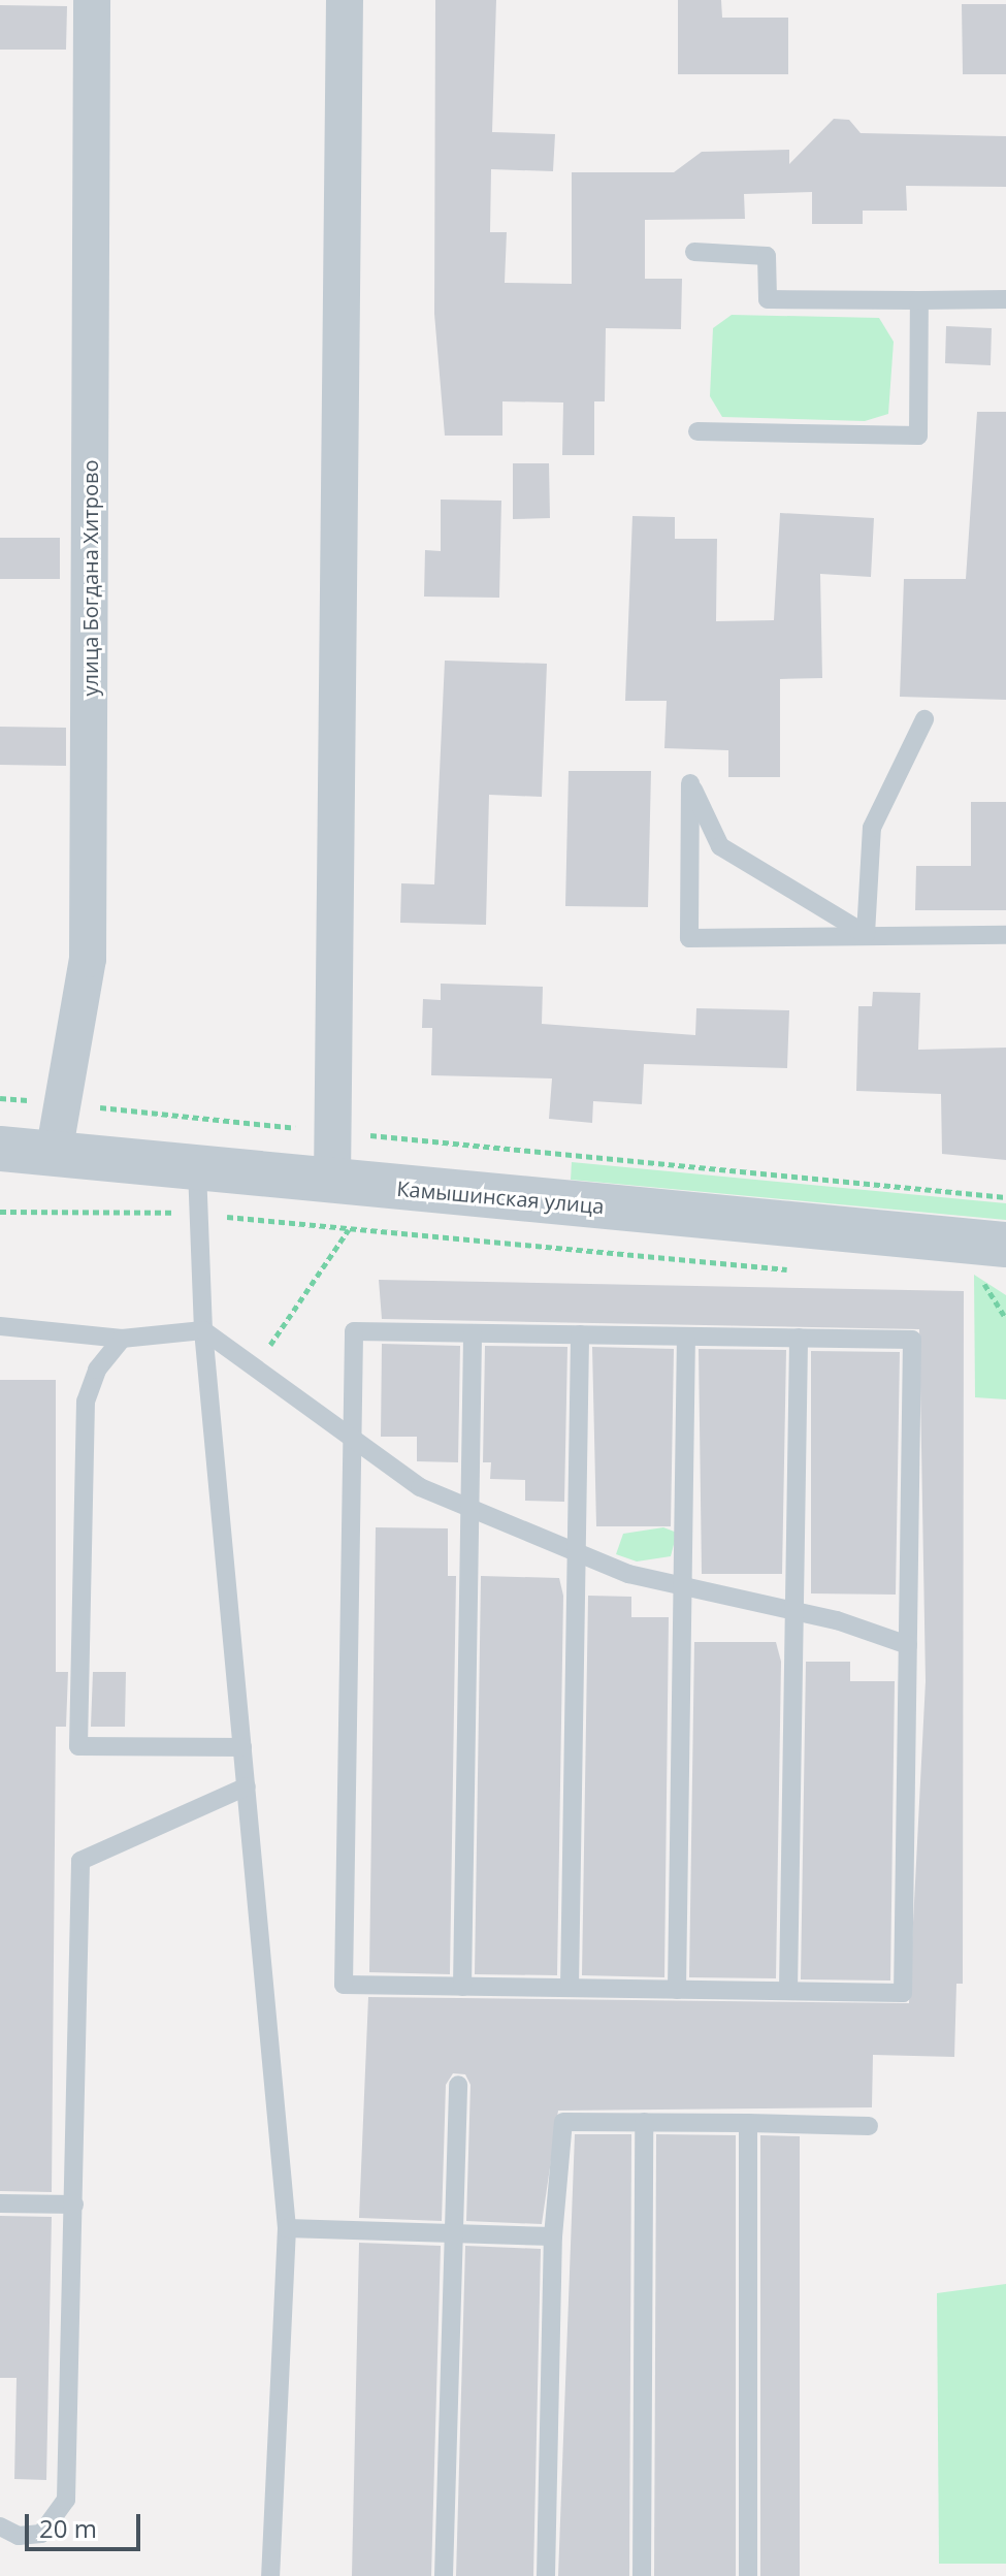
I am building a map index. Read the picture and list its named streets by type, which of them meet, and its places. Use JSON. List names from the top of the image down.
{
  "streets": {
    "street": ["улица Богдана Хитрово", "Камышинская улица"]
  },
  "crossings": [
    ["улица Богдана Хитрово", "Камышинская улица"]
  ],
  "scale_bar": "20 m"
}
